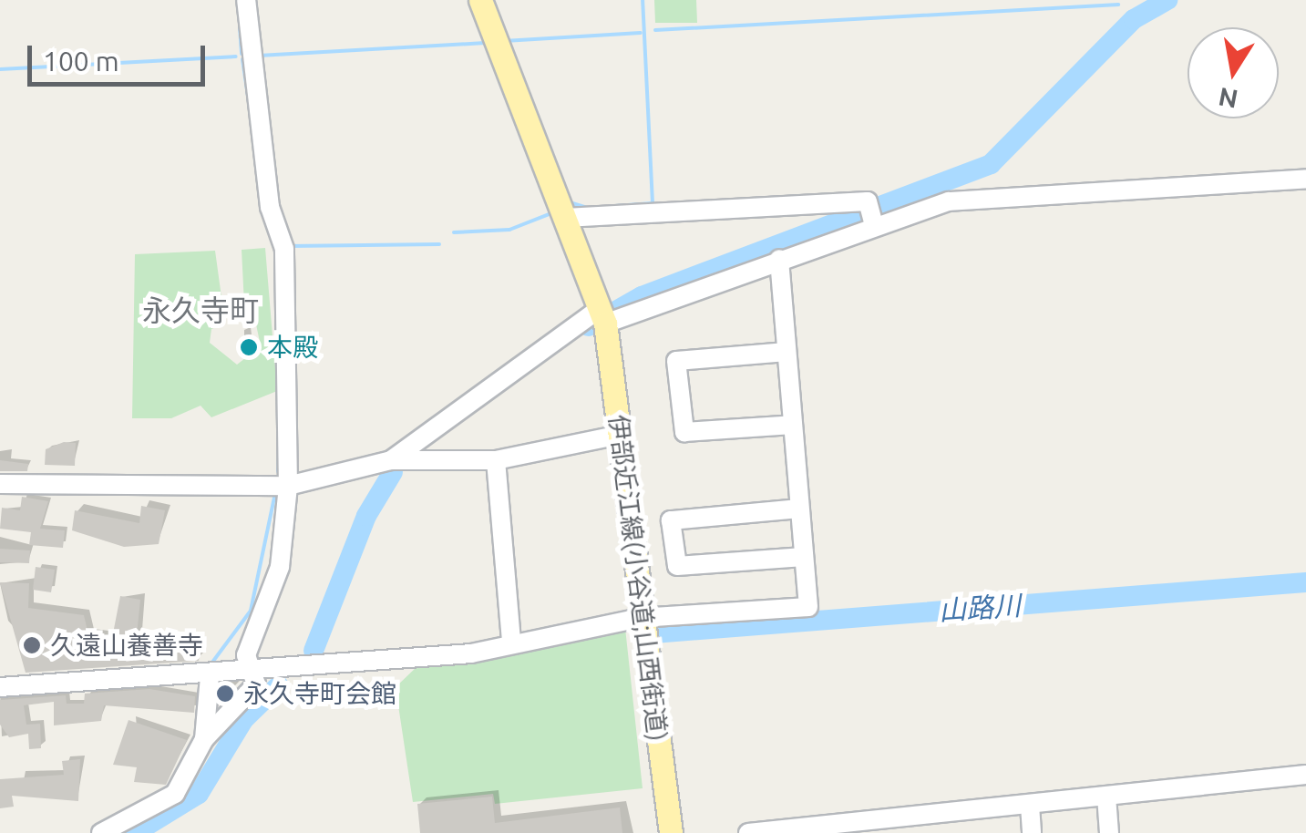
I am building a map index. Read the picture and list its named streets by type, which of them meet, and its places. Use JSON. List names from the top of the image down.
{
  "streets": {
    "main road": ["伊部近江線(小谷道;山西街道)"]
  },
  "districts": ["永久寺町"],
  "water": ["山路川"],
  "places": ["本殿", "久遠山養善寺", "永久寺町会館"],
  "scale_bar": "100 m",
  "north": "bottom"
}
